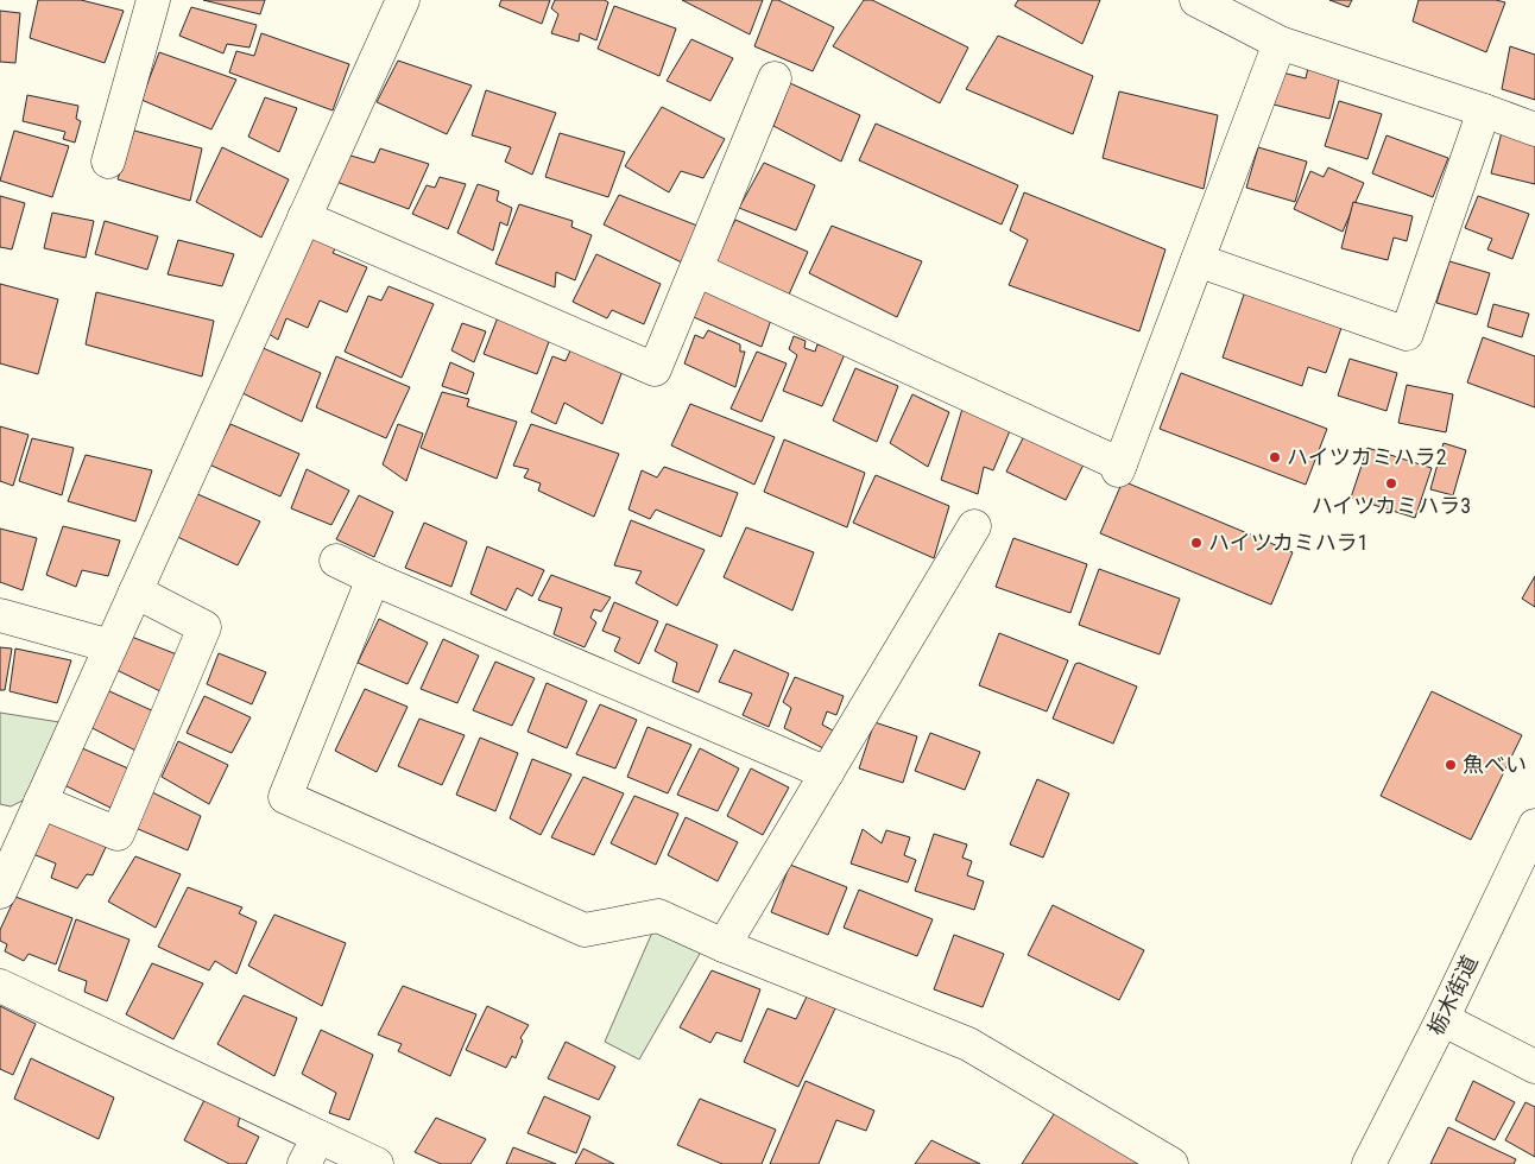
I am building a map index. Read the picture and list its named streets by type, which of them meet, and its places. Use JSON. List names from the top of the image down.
{
  "streets": {
    "street": ["栃木街道"]
  },
  "places": [
    "ハイツカミハラ2",
    "ハイツカミハラ3",
    "ハイツカミハラ1",
    "魚べい"
  ]
}
